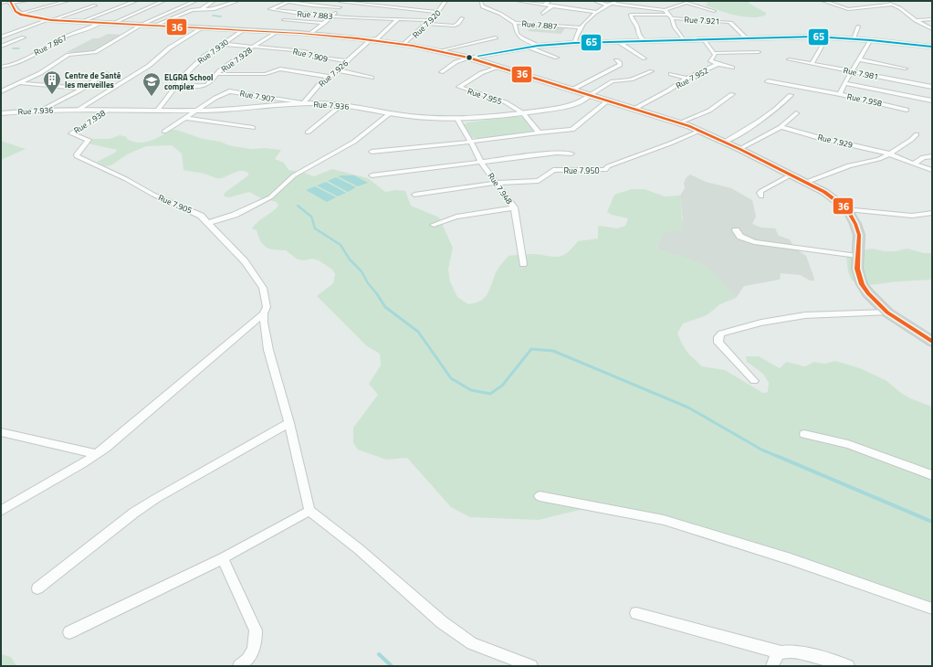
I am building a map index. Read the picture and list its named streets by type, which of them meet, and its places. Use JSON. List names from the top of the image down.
{
  "streets": {
    "street": [
      "Rue 7.883",
      "Rue 7.921",
      "Rue 7.920",
      "Rue 7.887",
      "Rue 7.867",
      "Rue 7.930",
      "Rue 7.909",
      "Rue 7.928",
      "Rue 7.926",
      "Rue 7.981",
      "Rue 7.952",
      "Rue 7.907",
      "Rue 7.955",
      "Rue 7.958",
      "Rue 7.936",
      "Rue 7.938",
      "Rue 7.929",
      "Rue 7.950",
      "Rue 7.948",
      "Rue 7.905"
    ]
  },
  "crossings": [
    ["Rue 7.883", "Rue 7.920"],
    ["Rue 7.883", "Rue 7.926"],
    ["Rue 7.930", "Rue 7.909"],
    ["Rue 7.930", "Rue 7.928"],
    ["Rue 7.930", "Rue 7.936"],
    ["Rue 7.909", "Rue 7.928"],
    ["Rue 7.909", "Rue 7.926"],
    ["Rue 7.926", "Rue 7.907"],
    ["Rue 7.926", "Rue 7.936"],
    ["Rue 7.981", "Rue 7.958"],
    ["Rue 7.907", "Rue 7.936"],
    ["Rue 7.955", "Rue 7.936"],
    ["Rue 7.936", "Rue 7.938"],
    ["Rue 7.936", "Rue 7.948"],
    ["Rue 7.938", "Rue 7.905"],
    ["Rue 7.950", "Rue 7.948"]
  ],
  "places": {
    "building": ["Centre de Santé les merveilles"],
    "school or university": ["ELGRA School complex"]
  },
  "lines": ["transit line 36", "transit line 65"]
}
